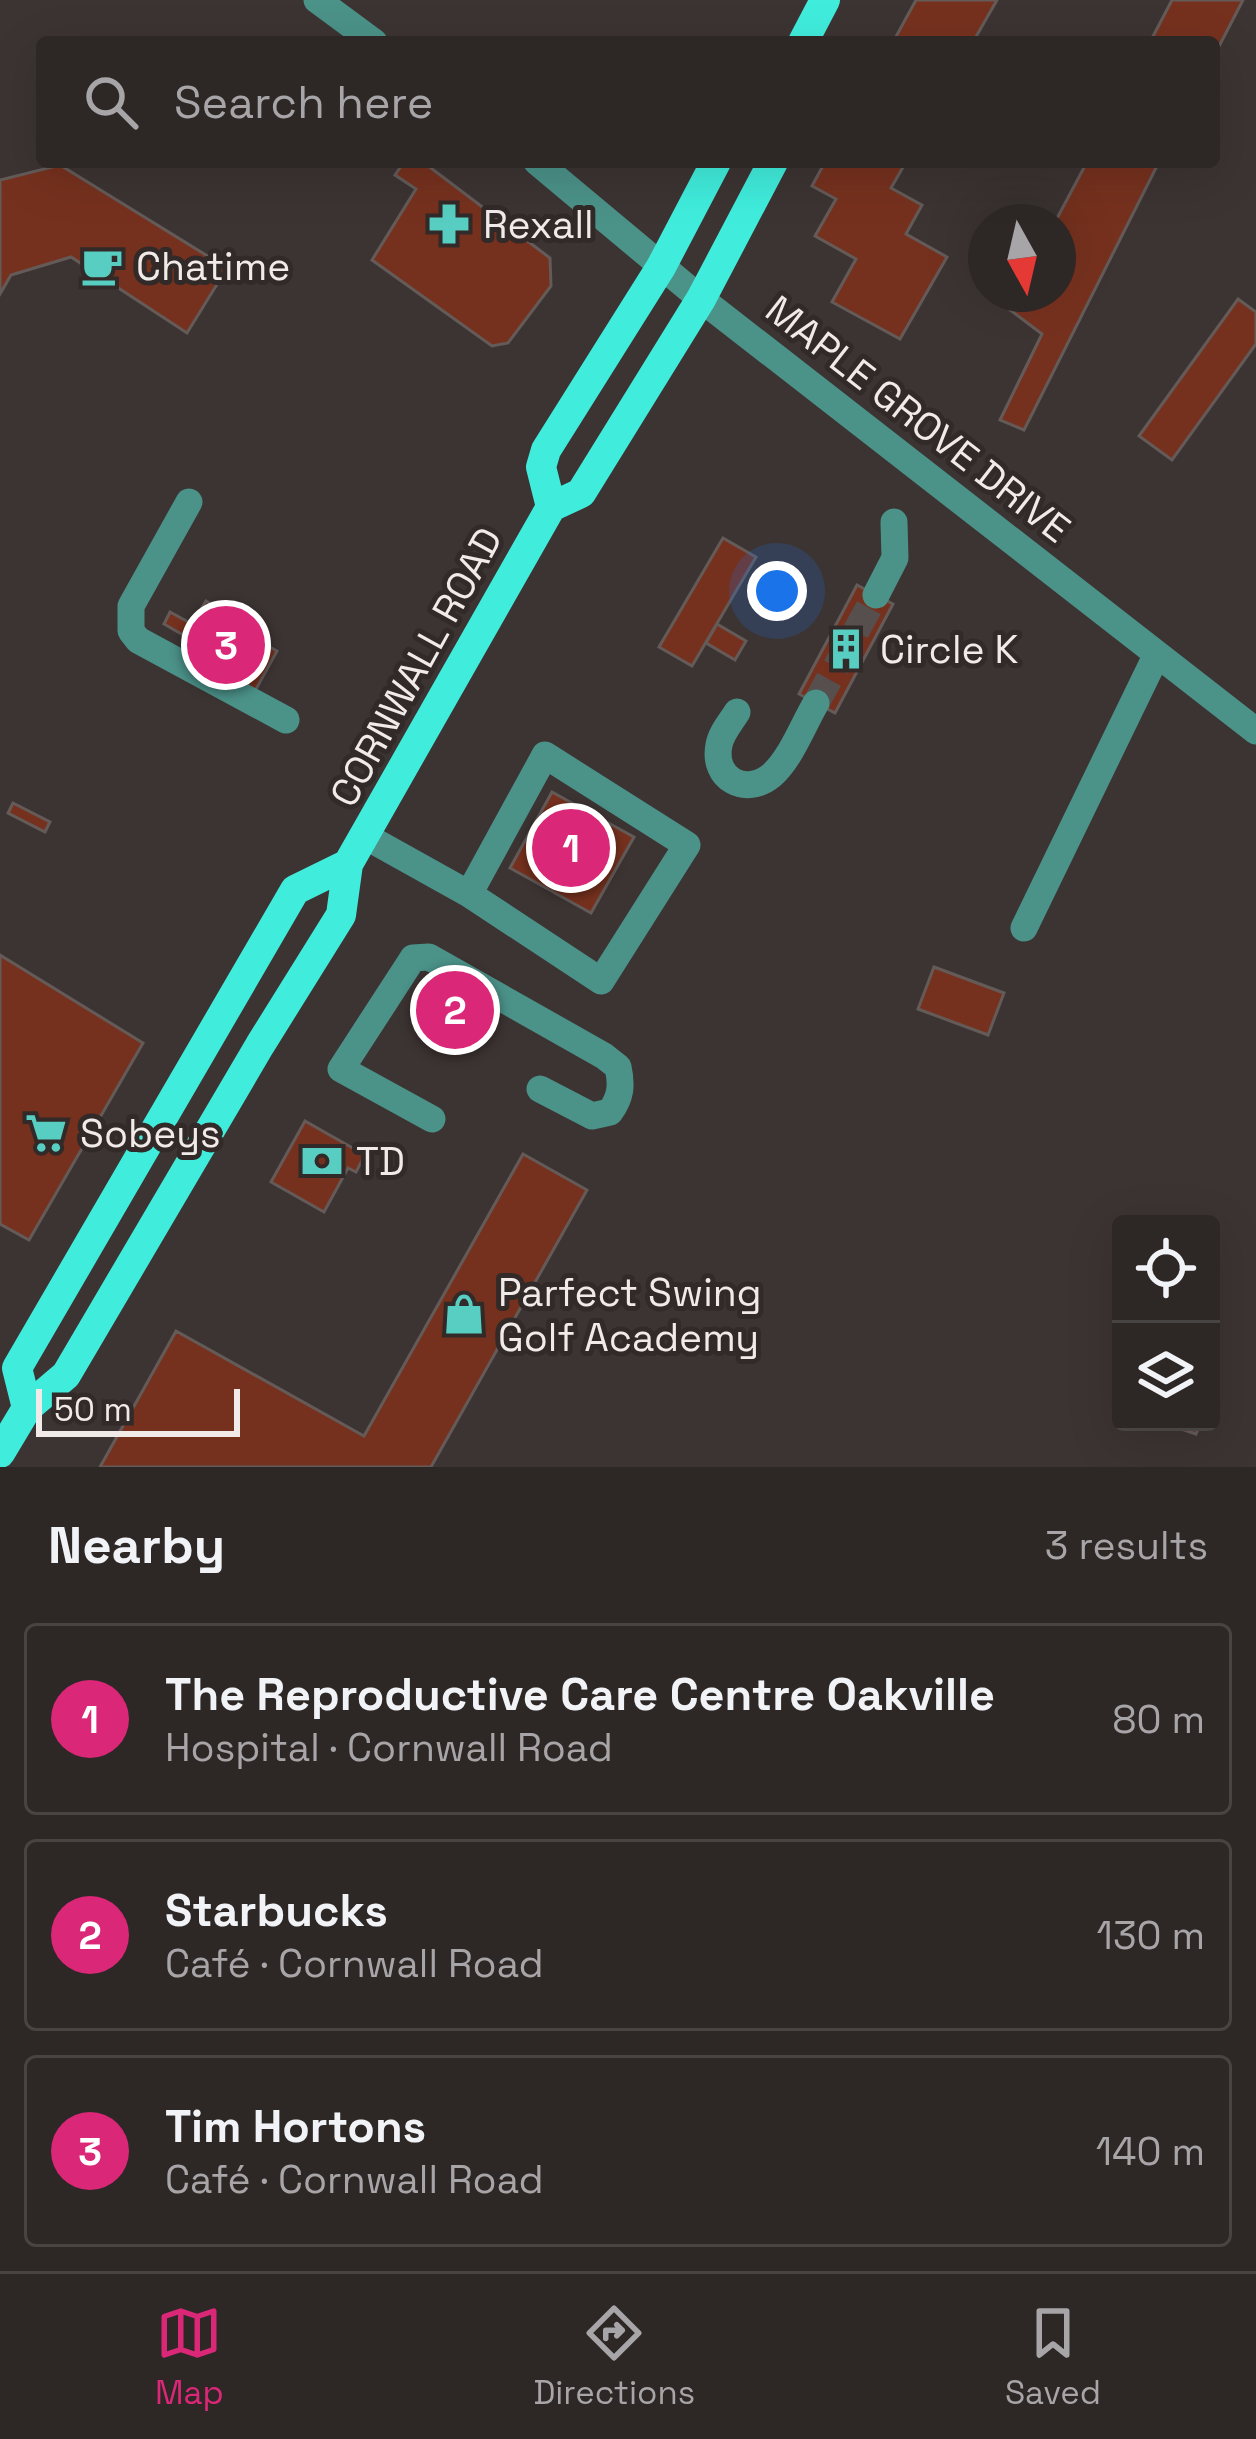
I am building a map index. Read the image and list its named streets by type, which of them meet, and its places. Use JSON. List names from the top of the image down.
{
  "streets": {
    "main road": ["CORNWALL ROAD"],
    "street": ["MAPLE GROVE DRIVE"]
  },
  "crossings": [
    ["MAPLE GROVE DRIVE", "CORNWALL ROAD"]
  ],
  "places": {
    "pharmacy": ["Rexall"],
    "cafe": ["Chatime"],
    "building": ["Circle K"],
    "supermarket": ["Sobeys"],
    "bank": ["TD"],
    "shop": ["Parfect Swing Golf Academy"]
  },
  "scale_bar": "50 m",
  "north": "bottom",
  "page": {
    "search": "Search here",
    "pins": ["3", "1", "2"],
    "scale": "50 m",
    "heading": ["Nearby", "3 results"],
    "list": [
      {
        "mark": "1",
        "name": "The Reproductive Care Centre Oakville",
        "note": "Hospital · Cornwall Road",
        "value": "80 m"
      },
      {
        "mark": "2",
        "name": "Starbucks",
        "note": "Café · Cornwall Road",
        "value": "130 m"
      },
      {
        "mark": "3",
        "name": "Tim Hortons",
        "note": "Café · Cornwall Road",
        "value": "140 m"
      }
    ],
    "nav": ["Map", "Directions", "Saved"]
  }
}
